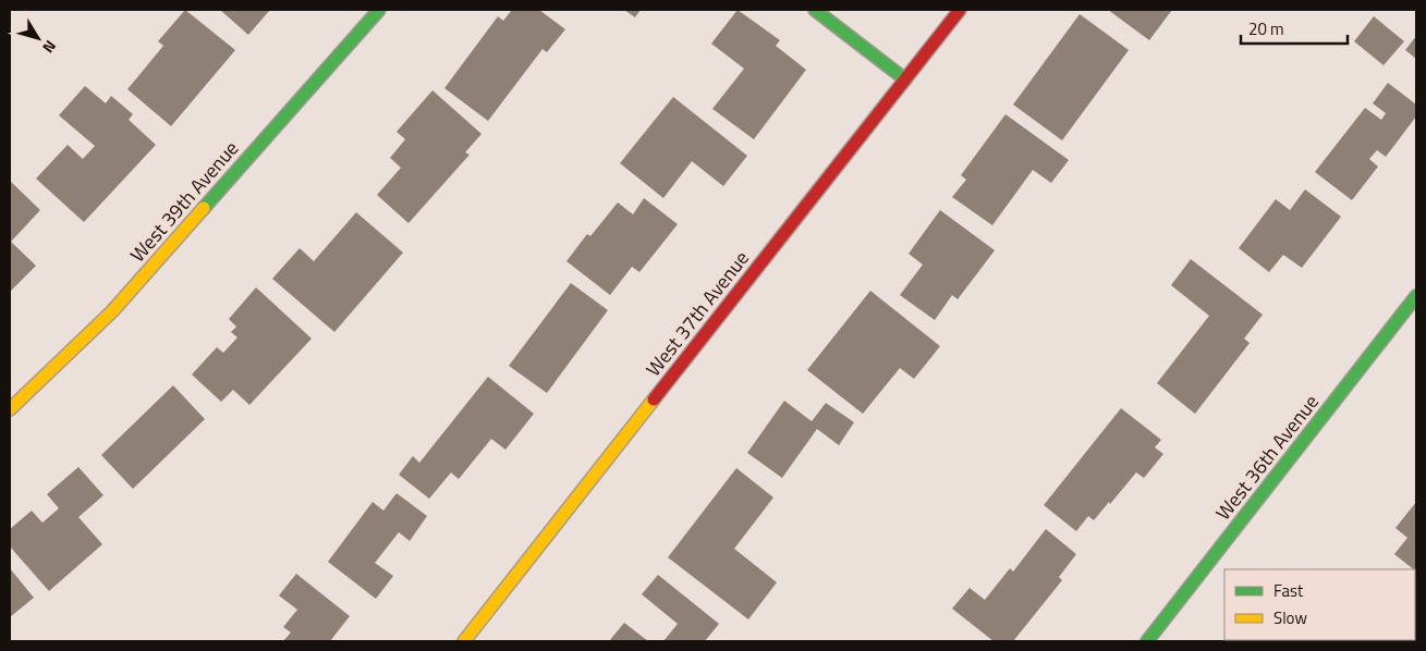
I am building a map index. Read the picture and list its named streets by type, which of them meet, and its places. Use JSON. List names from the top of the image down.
{
  "streets": {
    "street": ["West 39th Avenue", "West 37th Avenue", "West 36th Avenue"]
  },
  "legend": ["Fast", "Slow"],
  "scale_bar": "20 m",
  "north": "bottom right"
}
